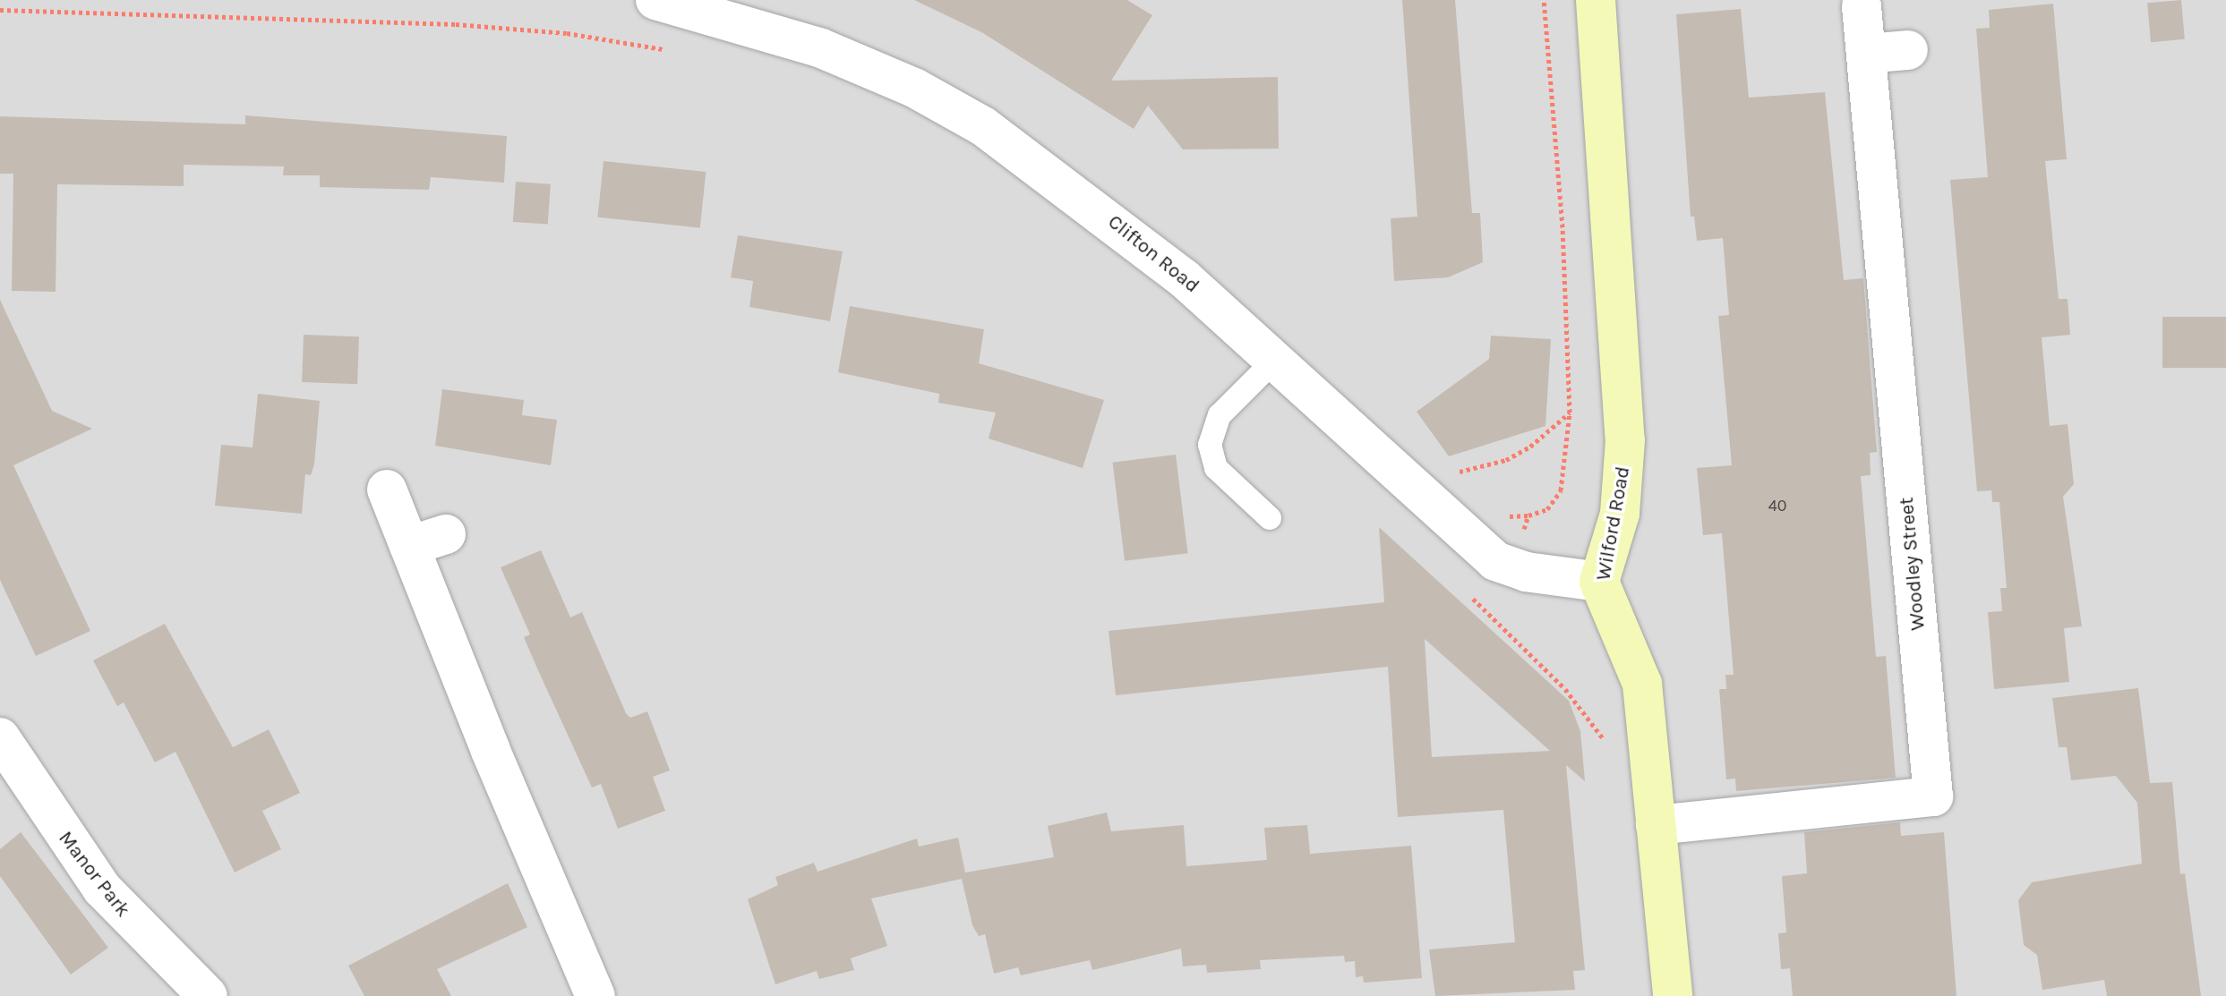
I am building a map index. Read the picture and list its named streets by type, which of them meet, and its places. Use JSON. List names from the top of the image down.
{
  "streets": {
    "main road": ["Wilford Road"],
    "street": ["Clifton Road", "Woodley Street", "Manor Park"]
  },
  "crossings": [
    ["Clifton Road", "Wilford Road"],
    ["Wilford Road", "Woodley Street"]
  ],
  "house_numbers": ["40"]
}
